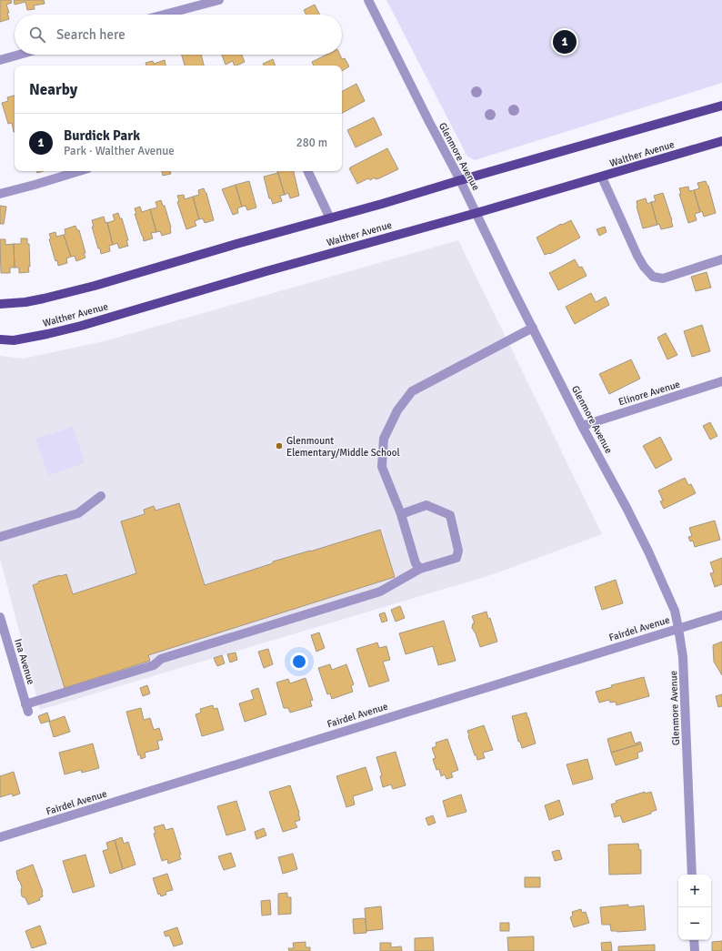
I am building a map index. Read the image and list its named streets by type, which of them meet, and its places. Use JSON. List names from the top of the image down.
{
  "streets": {
    "main road": ["Walther Avenue"],
    "street": [
      "Glenmore Avenue",
      "Elinore Avenue",
      "Fairdel Avenue",
      "Ina Avenue"
    ]
  },
  "crossings": [
    ["Walther Avenue", "Glenmore Avenue"],
    ["Glenmore Avenue", "Elinore Avenue"],
    ["Glenmore Avenue", "Fairdel Avenue"]
  ],
  "places": ["Glenmount Elementary/Middle School"],
  "page": {
    "search": "Search here",
    "pins": "1",
    "heading": "Nearby",
    "list": [
      {
        "mark": "1",
        "name": "Burdick Park",
        "note": "Park · Walther Avenue",
        "value": "280 m"
      }
    ],
    "map_buttons": ["+", "−"]
  }
}
